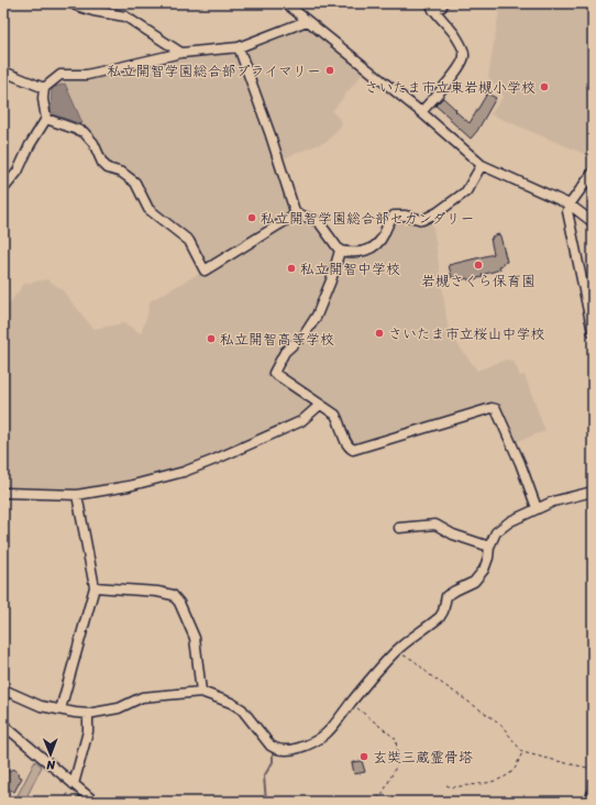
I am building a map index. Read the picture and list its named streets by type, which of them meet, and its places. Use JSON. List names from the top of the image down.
{
  "places": [
    "私立開智学園総合部プライマリー",
    "さいたま市立東岩槻小学校",
    "私立開智学園総合部セカンダリー",
    "岩槻さくら保育園",
    "私立開智中学校",
    "さいたま市立桜山中学校",
    "私立開智高等学校",
    "玄奘三蔵霊骨塔"
  ],
  "north": "bottom"
}
